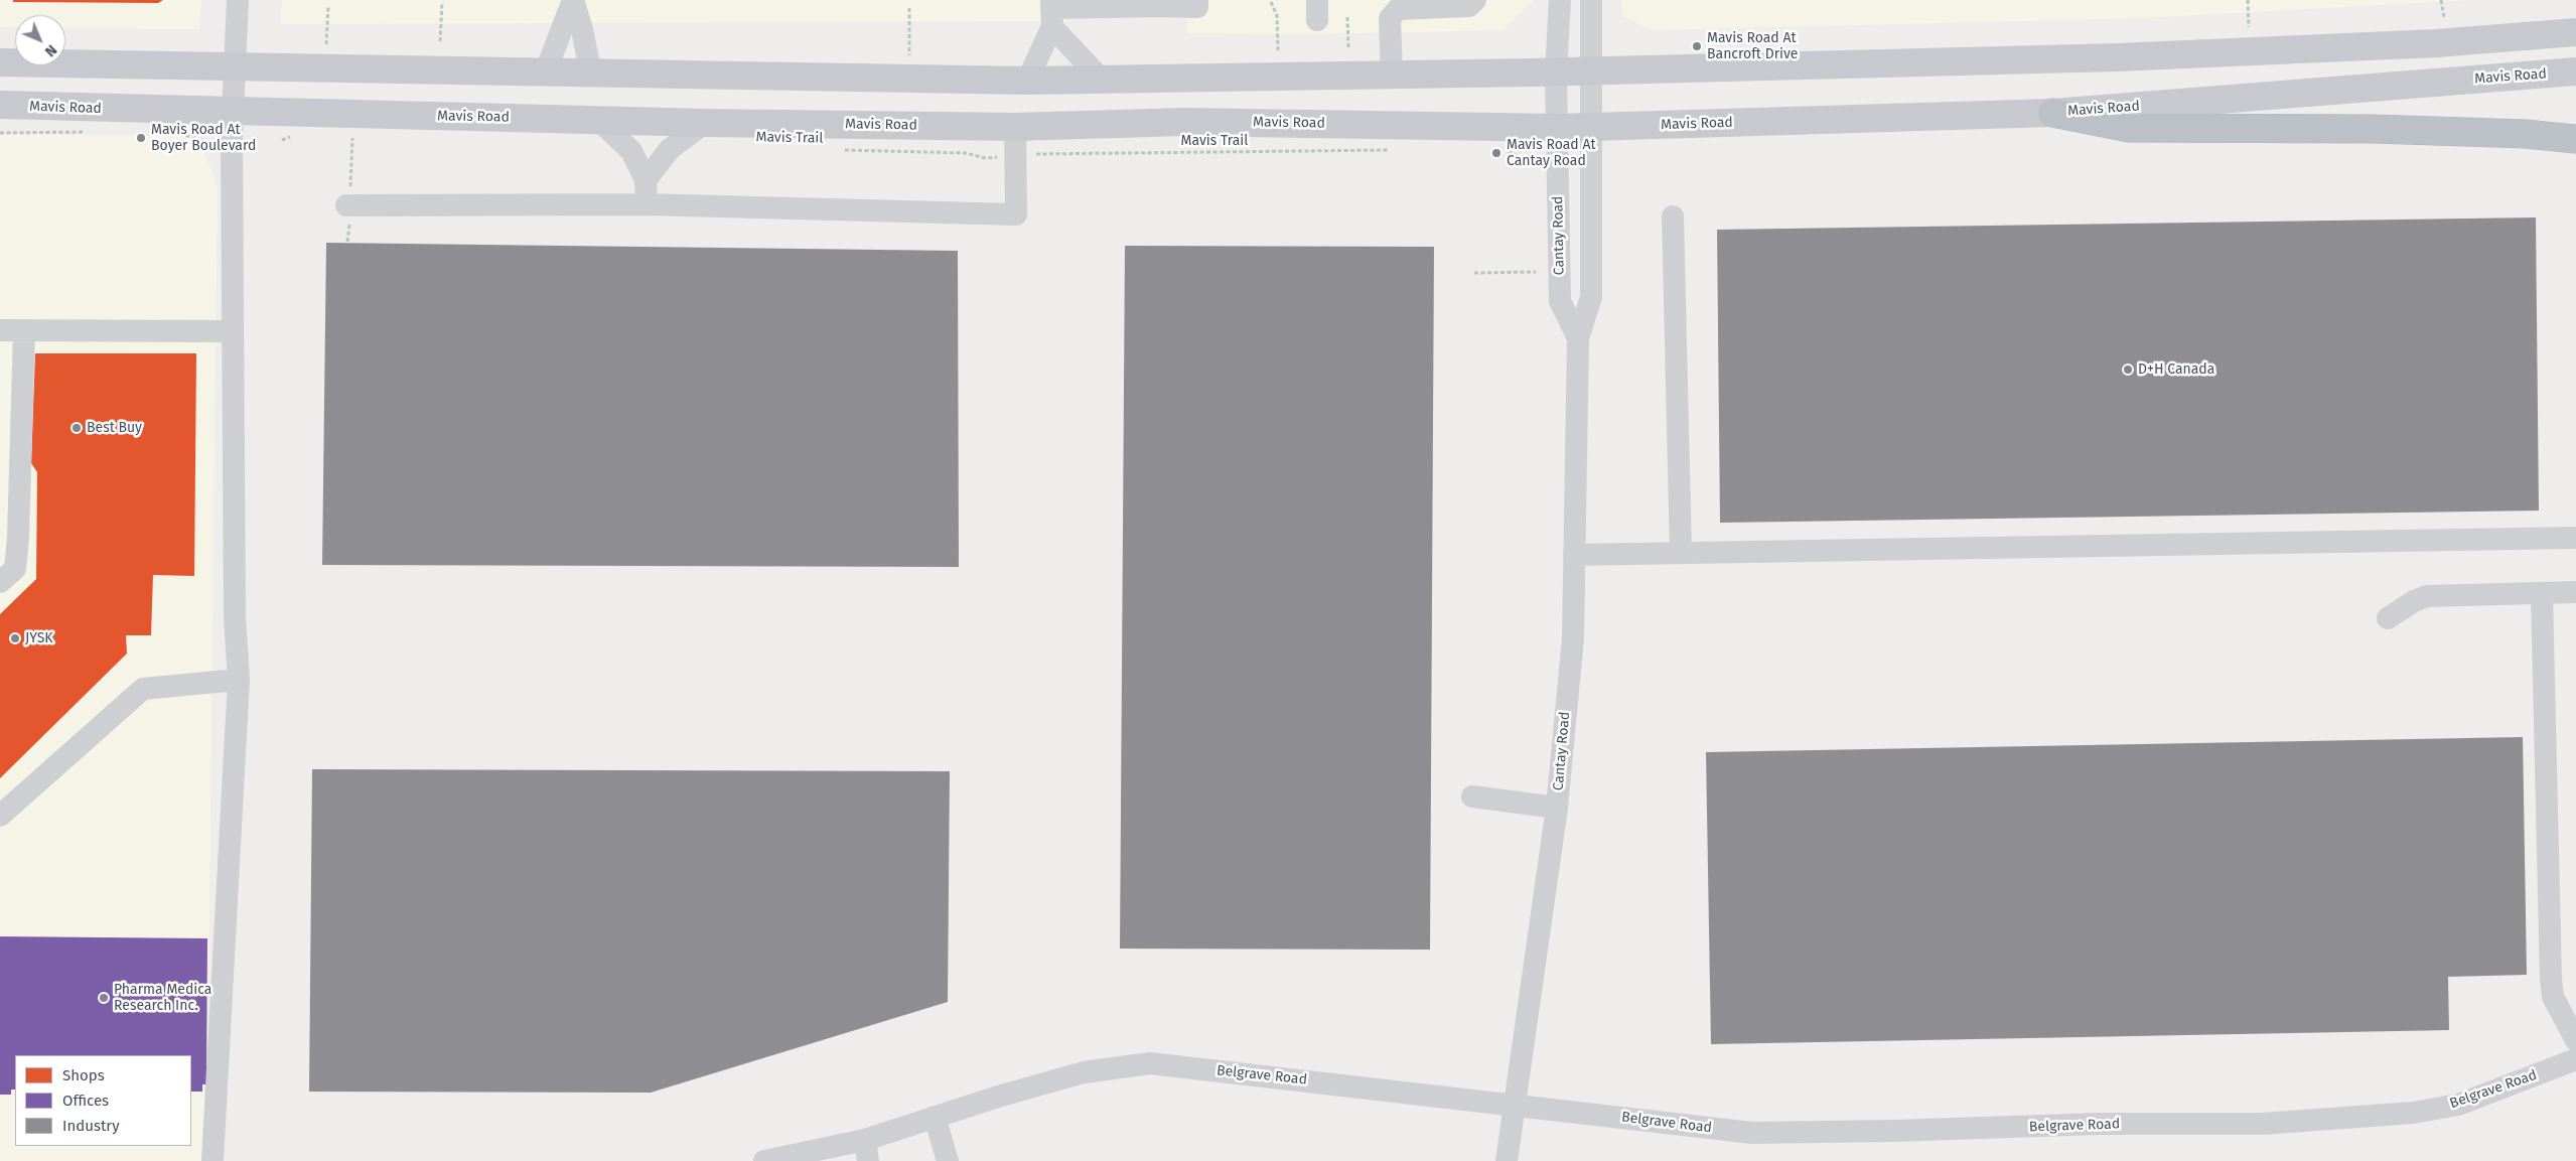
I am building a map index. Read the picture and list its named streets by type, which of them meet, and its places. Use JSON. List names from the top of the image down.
{
  "streets": {
    "main road": ["Mavis Road"],
    "street": ["Cantay Road", "Belgrave Road"],
    "path": ["Mavis Trail"]
  },
  "crossings": [
    ["Mavis Road", "Cantay Road"],
    ["Cantay Road", "Belgrave Road"]
  ],
  "places": [
    "Mavis Road At Bancroft Drive",
    "Mavis Road At Boyer Boulevard",
    "Mavis Road At Cantay Road",
    "D+H Canada",
    "Best Buy",
    "JYSK",
    "Pharma Medica Research Inc."
  ],
  "legend": ["Shops", "Offices", "Industry"],
  "north": "bottom right"
}
